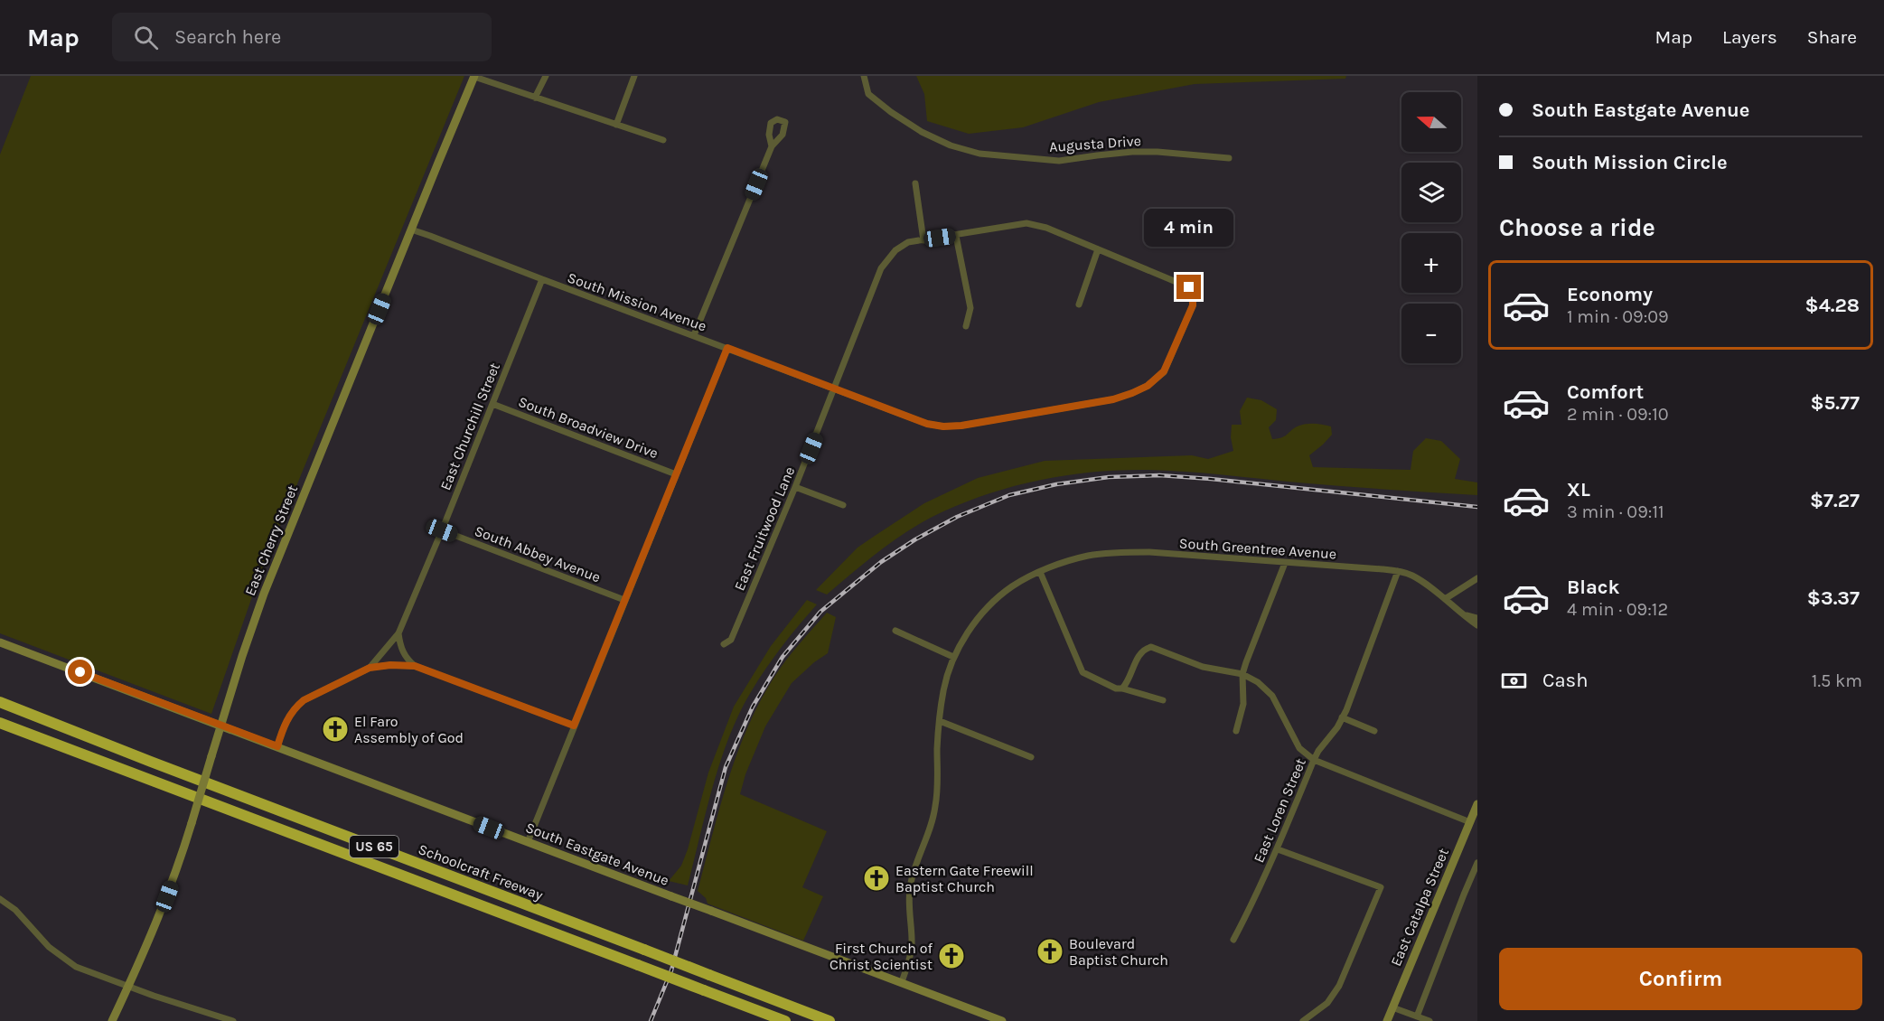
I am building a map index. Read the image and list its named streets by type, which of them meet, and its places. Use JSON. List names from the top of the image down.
{
  "streets": {
    "highway": ["US 65", "Schoolcraft Freeway"],
    "street": [
      "Augusta Drive",
      "South Mission Avenue",
      "East Churchill Street",
      "South Broadview Drive",
      "East Fruitwood Lane",
      "East Cherry Street",
      "South Greentree Avenue",
      "South Abbey Avenue",
      "East Loren Street",
      "South Eastgate Avenue",
      "East Catalpa Street"
    ]
  },
  "crossings": [
    ["South Mission Avenue", "East Churchill Street"],
    ["South Mission Avenue", "East Fruitwood Lane"],
    ["South Mission Avenue", "East Cherry Street"],
    ["East Churchill Street", "South Broadview Drive"],
    ["East Churchill Street", "South Abbey Avenue"],
    ["East Churchill Street", "South Eastgate Avenue"],
    ["East Cherry Street", "South Eastgate Avenue"],
    ["South Greentree Avenue", "East Loren Street"],
    ["South Greentree Avenue", "South Eastgate Avenue"]
  ],
  "places": {
    "church": [
      "El Faro Assembly of God",
      "Eastern Gate Freewill Baptist Church",
      "Boulevard Baptist Church",
      "First Church of Christ Scientist"
    ]
  },
  "north": "left",
  "page": {
    "header": "Map",
    "search": "Search here",
    "nav": ["Map", "Layers", "Share"],
    "banner": ["South Eastgate Avenue", "South Mission Circle"],
    "map_buttons": ["+", "−"],
    "heading": "Choose a ride",
    "bubble": "4 min",
    "list": [
      {
        "name": "Economy",
        "note": "1 min · 09:09",
        "value": "$4.28"
      },
      {
        "name": "Comfort",
        "note": "2 min · 09:10",
        "value": "$5.77"
      },
      {
        "name": "XL",
        "note": "3 min · 09:11",
        "value": "$7.27"
      },
      {
        "name": "Black",
        "note": "4 min · 09:12",
        "value": "$3.37"
      }
    ],
    "pay": ["Cash", "1.5 km"],
    "buttons": "Confirm"
  }
}
